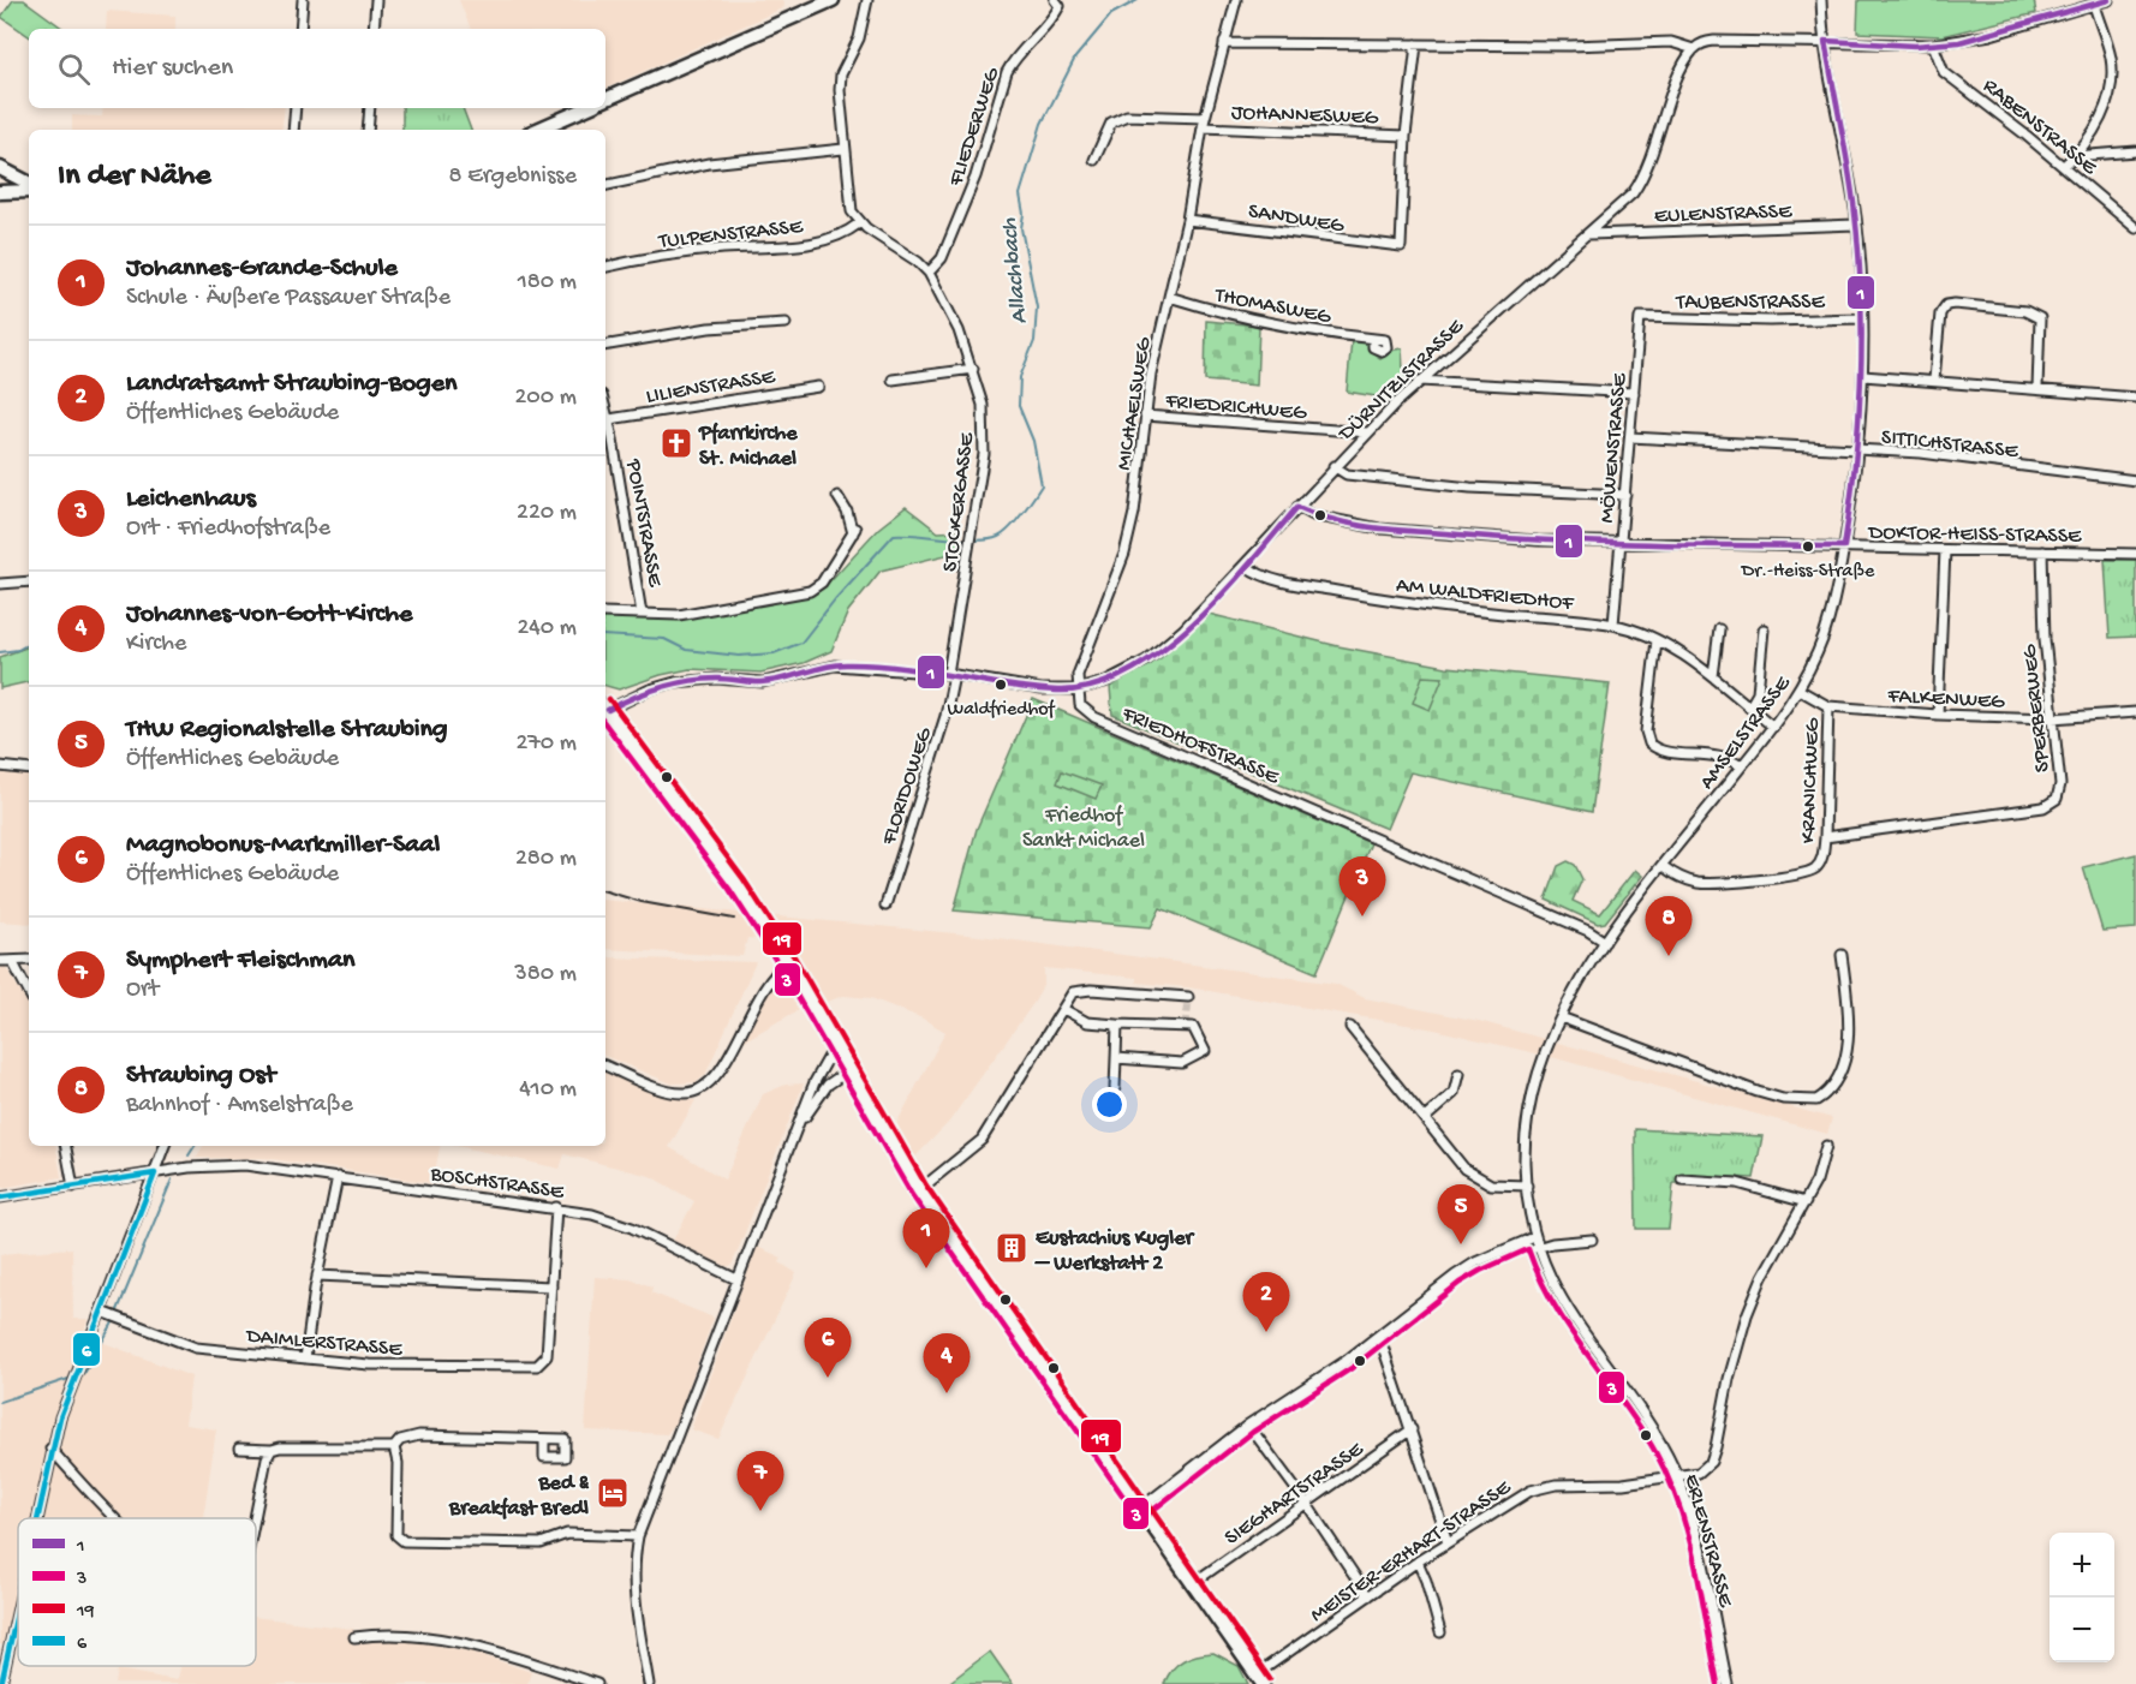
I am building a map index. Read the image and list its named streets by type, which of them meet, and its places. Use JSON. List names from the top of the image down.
{
  "streets": {
    "street": [
      "JOHANNESWEG",
      "RABENSTRASSE",
      "FLIEDERWEG",
      "EULENSTRASSE",
      "SANDWEG",
      "TULPENSTRASSE",
      "TAUBENSTRASSE",
      "THOMASWEG",
      "DÜRNITZLSTRASSE",
      "LILIENSTRASSE",
      "MICHAELSWEG",
      "FRIEDRICHWEG",
      "SITTICHSTRASSE",
      "MÖWENSTRASSE",
      "STOCKERGASSE",
      "POINTSTRASSE",
      "DOKTOR-HEISS-STRASSE",
      "AM WALDFRIEDHOF",
      "FALKENWEG",
      "SPERBERWEG",
      "AMSELSTRASSE",
      "FRIEDHOFSTRASSE",
      "KRANICHWEG",
      "FLORIDOWEG",
      "BOSCHSTRASSE",
      "DAIMLERSTRASSE",
      "SIEGHARTSTRASSE",
      "ERLENSTRASSE",
      "MEISTER-ERHART-STRASSE"
    ]
  },
  "crossings": [
    ["JOHANNESWEG", "SANDWEG"],
    ["JOHANNESWEG", "MICHAELSWEG"],
    ["FLIEDERWEG", "STOCKERGASSE"],
    ["EULENSTRASSE", "DÜRNITZLSTRASSE"],
    ["EULENSTRASSE", "AMSELSTRASSE"],
    ["SANDWEG", "MICHAELSWEG"],
    ["TULPENSTRASSE", "STOCKERGASSE"],
    ["TAUBENSTRASSE", "MÖWENSTRASSE"],
    ["TAUBENSTRASSE", "AMSELSTRASSE"],
    ["THOMASWEG", "MICHAELSWEG"],
    ["DÜRNITZLSTRASSE", "MICHAELSWEG"],
    ["DÜRNITZLSTRASSE", "FRIEDRICHWEG"],
    ["DÜRNITZLSTRASSE", "DOKTOR-HEISS-STRASSE"],
    ["DÜRNITZLSTRASSE", "AM WALDFRIEDHOF"],
    ["DÜRNITZLSTRASSE", "FRIEDHOFSTRASSE"],
    ["LILIENSTRASSE", "POINTSTRASSE"],
    ["MICHAELSWEG", "FRIEDRICHWEG"],
    ["MICHAELSWEG", "FRIEDHOFSTRASSE"],
    ["SITTICHSTRASSE", "MÖWENSTRASSE"],
    ["SITTICHSTRASSE", "AMSELSTRASSE"],
    ["MÖWENSTRASSE", "DOKTOR-HEISS-STRASSE"],
    ["MÖWENSTRASSE", "AM WALDFRIEDHOF"],
    ["STOCKERGASSE", "FLORIDOWEG"],
    ["DOKTOR-HEISS-STRASSE", "SPERBERWEG"],
    ["DOKTOR-HEISS-STRASSE", "AMSELSTRASSE"],
    ["AM WALDFRIEDHOF", "AMSELSTRASSE"],
    ["FALKENWEG", "SPERBERWEG"],
    ["FALKENWEG", "AMSELSTRASSE"],
    ["FALKENWEG", "KRANICHWEG"],
    ["SPERBERWEG", "KRANICHWEG"],
    ["AMSELSTRASSE", "FRIEDHOFSTRASSE"],
    ["AMSELSTRASSE", "KRANICHWEG"],
    ["AMSELSTRASSE", "ERLENSTRASSE"],
    ["ERLENSTRASSE", "MEISTER-ERHART-STRASSE"]
  ],
  "water": ["Allachbach"],
  "parks": ["Friedhof Sankt Michael"],
  "places": {
    "church": ["Pfarrkirche St. Michael"],
    "other": ["Dr.-Heiss-Straße", "Waldfriedhof"],
    "building": ["Eustachius Kugler – Werkstatt 2"],
    "hotel": ["Bed & Breakfast Bredl"]
  },
  "lines": [
    "transit line 1",
    "transit line 19",
    "transit line 3",
    "transit line 6"
  ],
  "legend": [
    "1",
    "3",
    "19",
    "6"
  ],
  "page": {
    "search": "Hier suchen",
    "heading": ["In der Nähe", "8 Ergebnisse"],
    "list": [
      {
        "mark": "1",
        "name": "Johannes-Grande-Schule",
        "note": "Schule · Äußere Passauer Straße",
        "value": "180 m"
      },
      {
        "mark": "2",
        "name": "Landratsamt Straubing-Bogen",
        "note": "Öffentliches Gebäude",
        "value": "200 m"
      },
      {
        "mark": "3",
        "name": "Leichenhaus",
        "note": "Ort · Friedhofstraße",
        "value": "220 m"
      },
      {
        "mark": "4",
        "name": "Johannes-von-Gott-Kirche",
        "note": "Kirche",
        "value": "240 m"
      },
      {
        "mark": "5",
        "name": "THW Regionalstelle Straubing",
        "note": "Öffentliches Gebäude",
        "value": "270 m"
      },
      {
        "mark": "6",
        "name": "Magnobonus-Markmiller-Saal",
        "note": "Öffentliches Gebäude",
        "value": "280 m"
      },
      {
        "mark": "7",
        "name": "Symphert Fleischman",
        "note": "Ort",
        "value": "380 m"
      },
      {
        "mark": "8",
        "name": "Straubing Ost",
        "note": "Bahnhof · Amselstraße",
        "value": "410 m"
      }
    ],
    "pins": [
      "3",
      "8",
      "5",
      "1",
      "2",
      "6",
      "4",
      "7"
    ],
    "map_buttons": ["+", "−"]
  }
}
